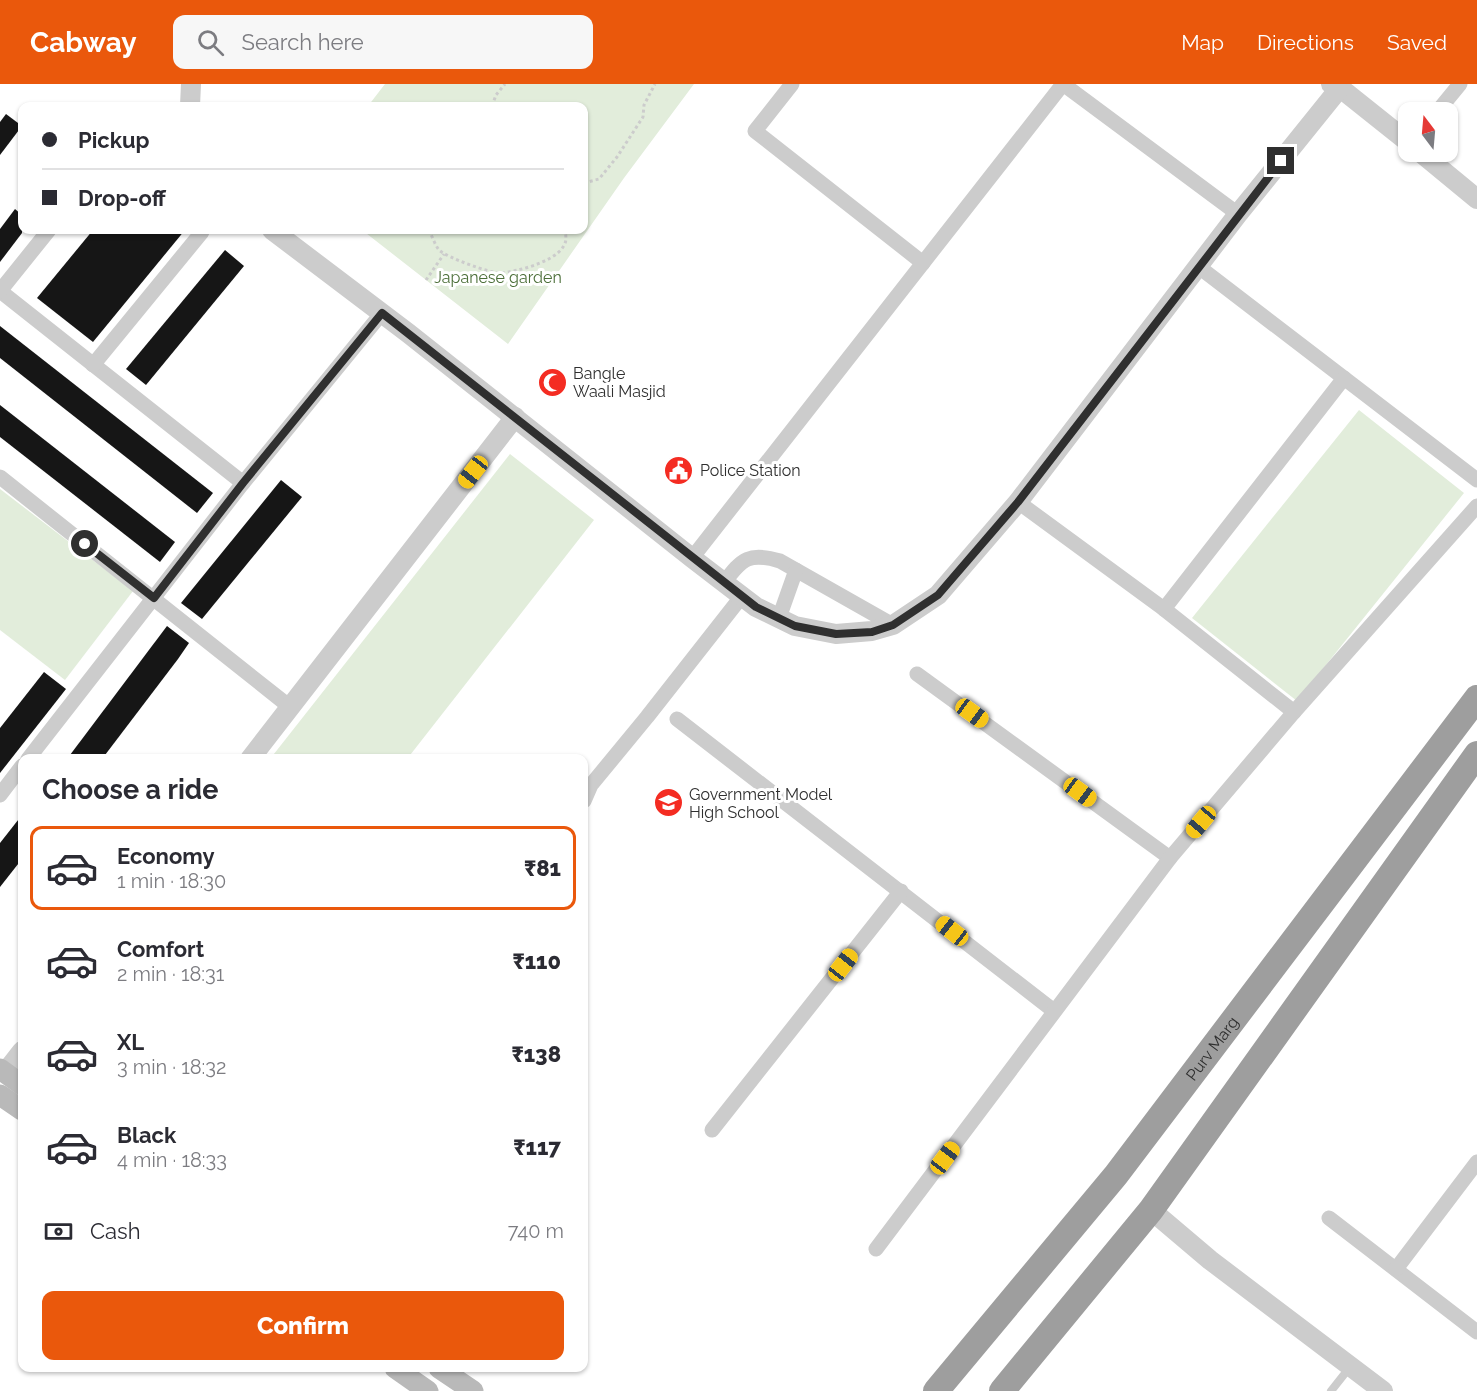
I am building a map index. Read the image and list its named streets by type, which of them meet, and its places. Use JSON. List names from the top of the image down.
{
  "streets": {
    "highway": ["Purv Marg"]
  },
  "parks": ["Japanese garden"],
  "places": {
    "mosque": ["Bangle Waali Masjid"],
    "public building": ["Police Station"],
    "school or university": ["Government Model High School"]
  },
  "north": "top",
  "page": {
    "header": "Cabway",
    "search": "Search here",
    "nav": ["Map", "Directions", "Saved"],
    "banner": ["Pickup", "Drop-off"],
    "heading": "Choose a ride",
    "list": [
      {
        "name": "Economy",
        "note": "1 min · 18:30",
        "value": "₹81"
      },
      {
        "name": "Comfort",
        "note": "2 min · 18:31",
        "value": "₹110"
      },
      {
        "name": "XL",
        "note": "3 min · 18:32",
        "value": "₹138"
      },
      {
        "name": "Black",
        "note": "4 min · 18:33",
        "value": "₹117"
      }
    ],
    "pay": ["Cash", "740 m"],
    "buttons": "Confirm"
  }
}
